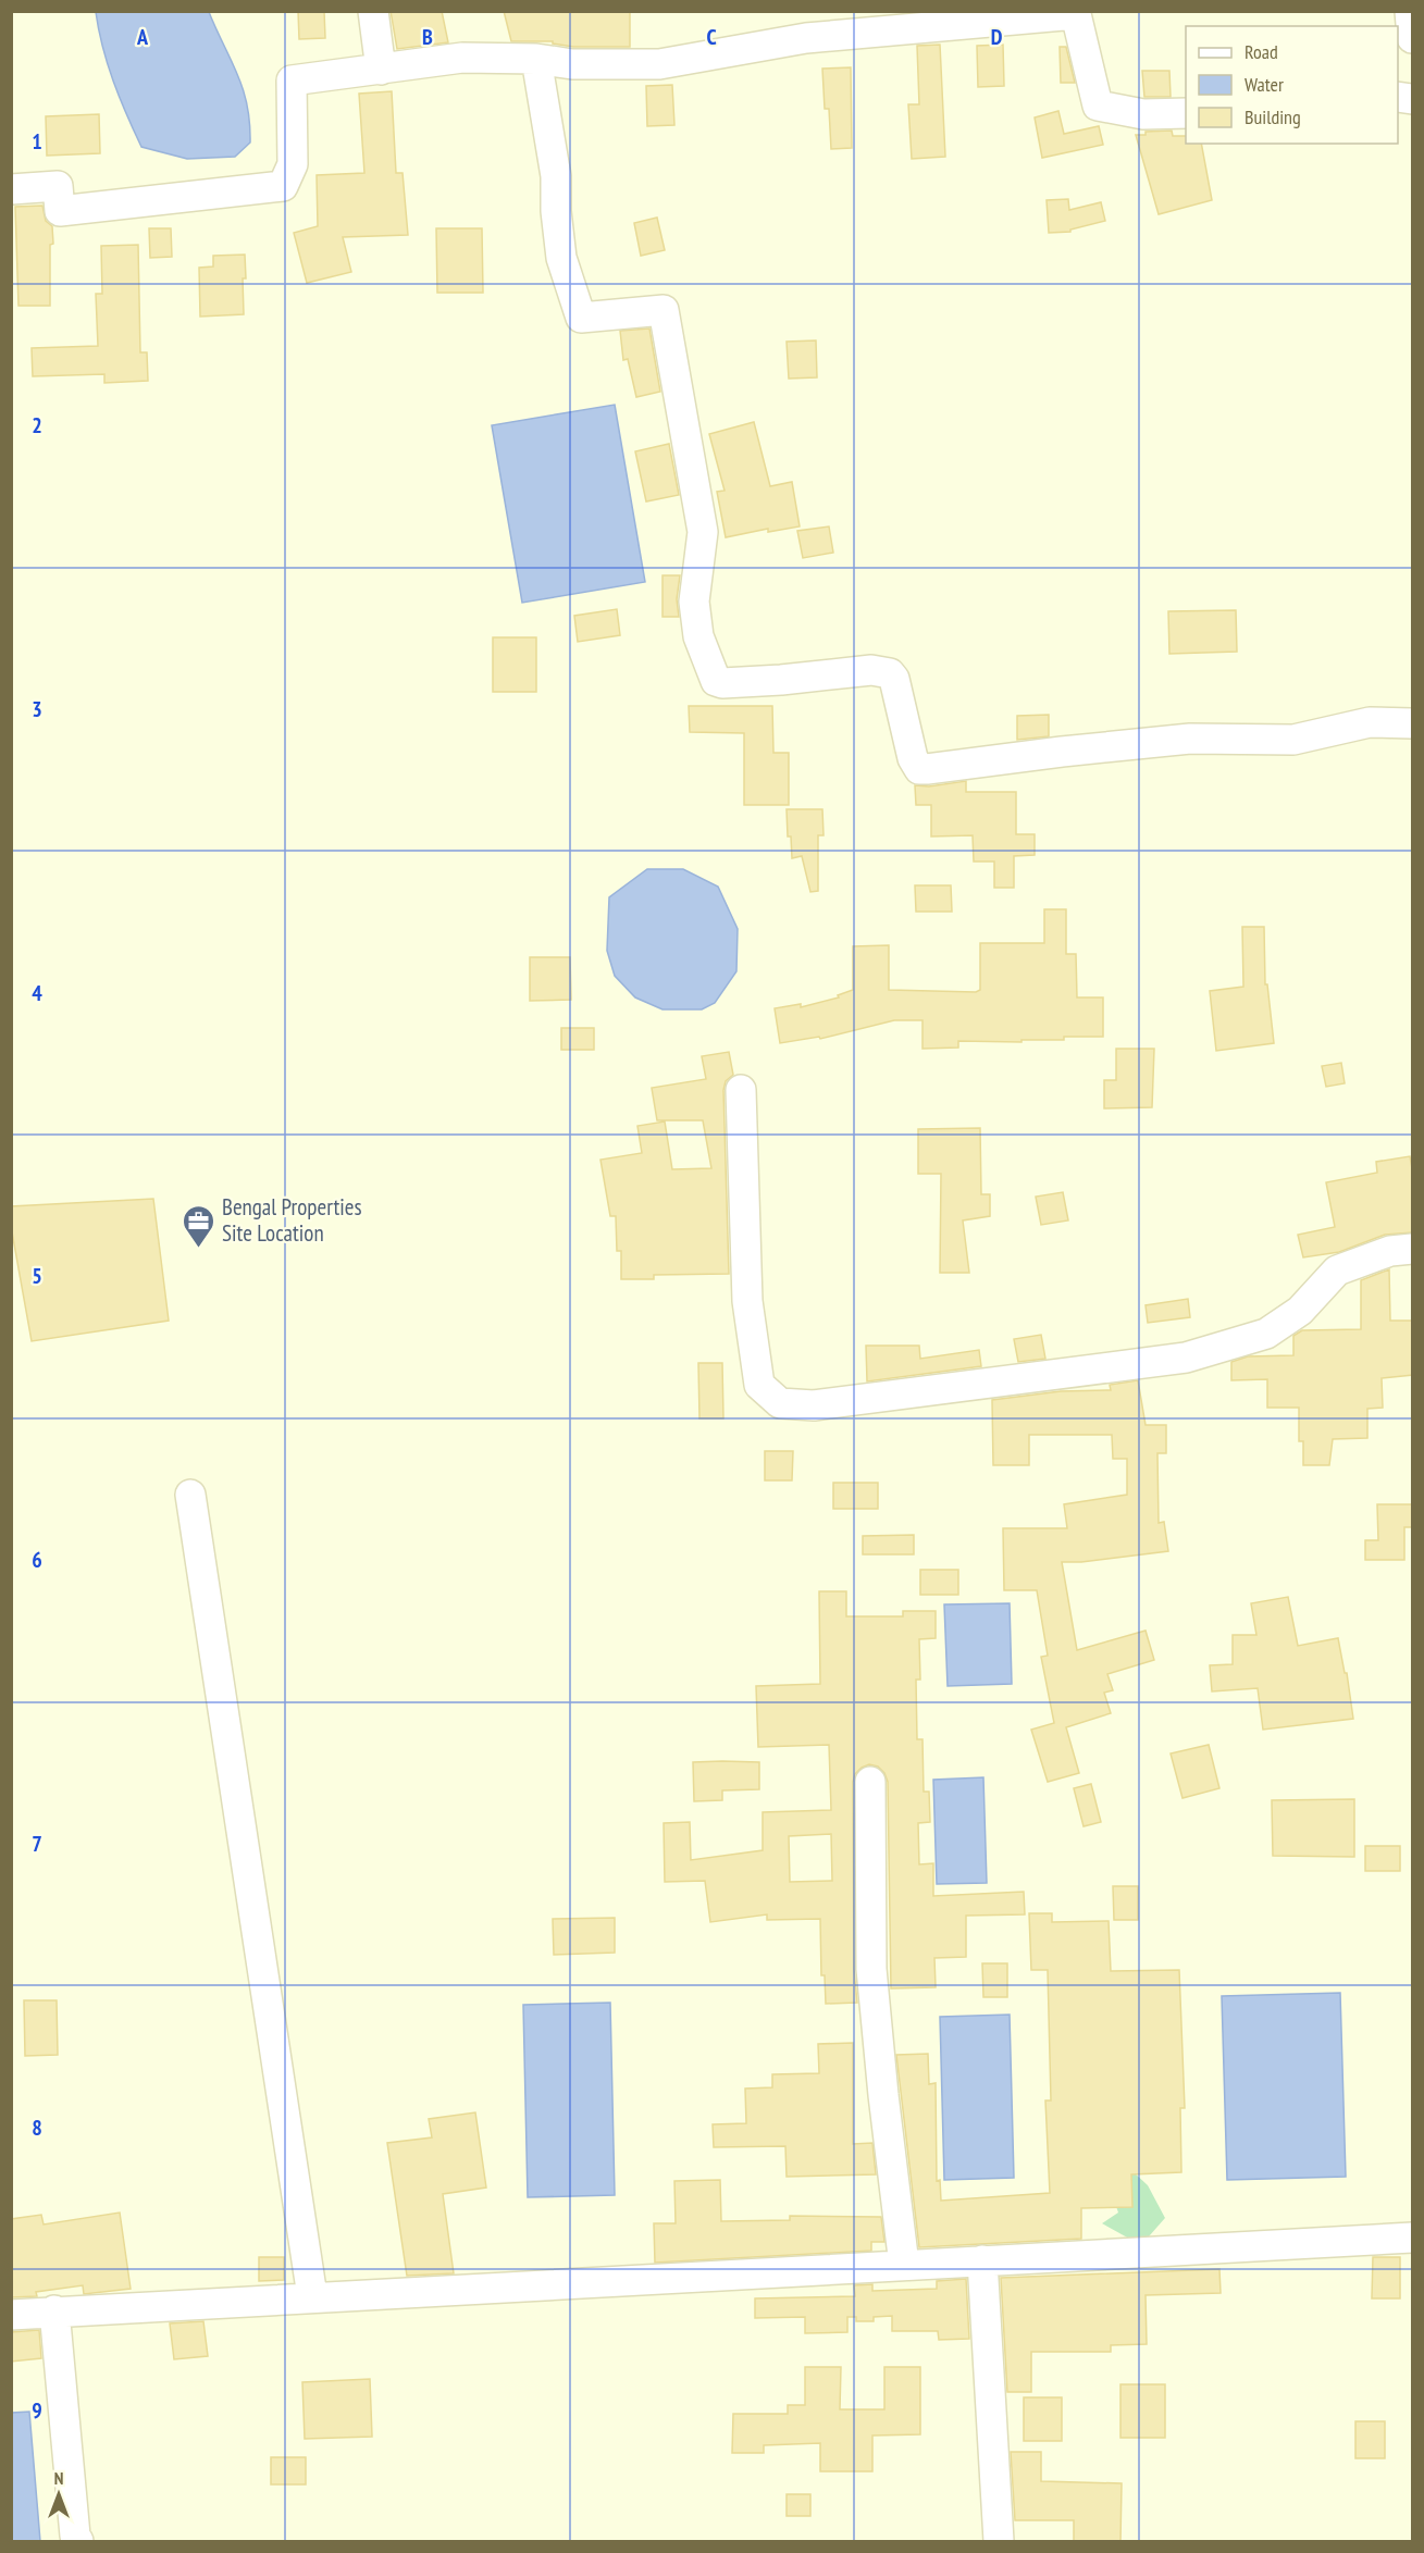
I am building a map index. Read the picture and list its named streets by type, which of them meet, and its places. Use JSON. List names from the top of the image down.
{
  "places": {
    "office": ["Bengal Properties Site Location"]
  },
  "legend": ["Road", "Water", "Building"],
  "north": "top",
  "grid": {
    "columns": [
      "A",
      "B",
      "C",
      "D"
    ],
    "rows": [
      "1",
      "2",
      "3",
      "4",
      "5",
      "6",
      "7",
      "8",
      "9"
    ]
  }
}
